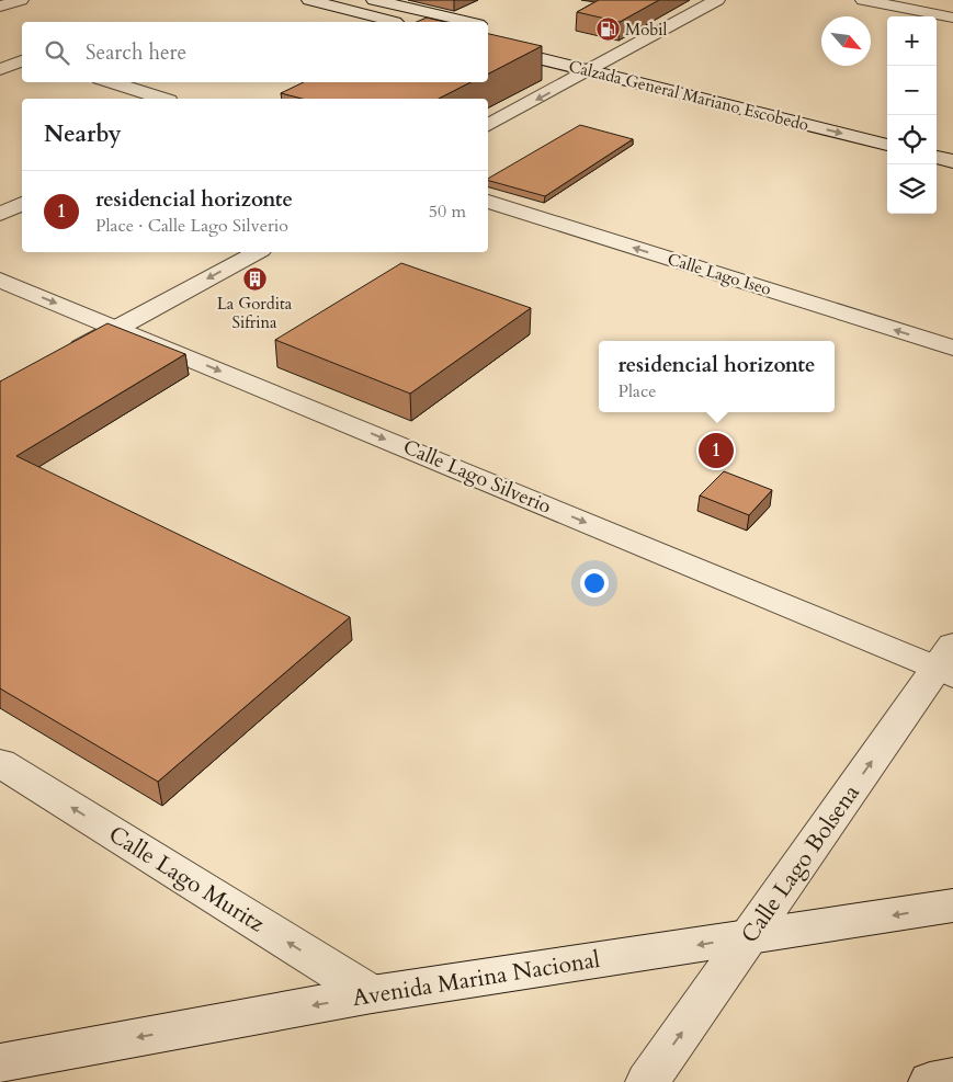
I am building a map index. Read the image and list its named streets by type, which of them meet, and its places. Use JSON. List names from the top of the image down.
{
  "streets": {
    "street": [
      "Calzada General Mariano Escobedo",
      "Calle Lago Iseo",
      "Calle Lago Silverio",
      "Calle Lago Bolsena",
      "Calle Lago Muritz",
      "Avenida Marina Nacional"
    ]
  },
  "crossings": [
    ["Calle Lago Silverio", "Calle Lago Bolsena"],
    ["Calle Lago Bolsena", "Avenida Marina Nacional"],
    ["Calle Lago Muritz", "Avenida Marina Nacional"]
  ],
  "one_way": [
    "Calle Lago Iseo",
    "Calle Lago Silverio",
    "Calle Lago Bolsena",
    "Calle Lago Muritz",
    "Avenida Marina Nacional"
  ],
  "places": {
    "fuel station": ["Mobil"],
    "building": ["La Gordita Sifrina"]
  },
  "north": "bottom right",
  "page": {
    "map_buttons": ["+", "−"],
    "search": "Search here",
    "heading": "Nearby",
    "list": [
      {
        "mark": "1",
        "name": "residencial horizonte",
        "note": "Place · Calle Lago Silverio",
        "value": "50 m"
      }
    ],
    "popup": ["residencial horizonte", "Place"],
    "pins": "1"
  }
}
